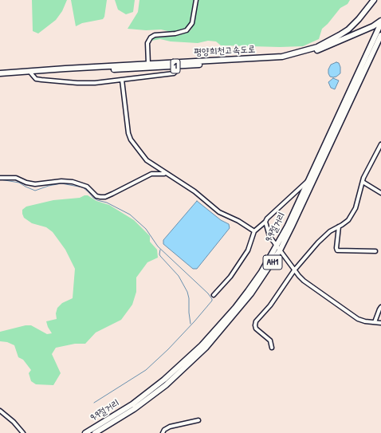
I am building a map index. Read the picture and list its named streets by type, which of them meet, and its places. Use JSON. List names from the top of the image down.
{
  "streets": {
    "highway": [
      "평양희천고속도로",
      "1",
      "9·9절거리",
      "AH1"
    ]
  }
}
